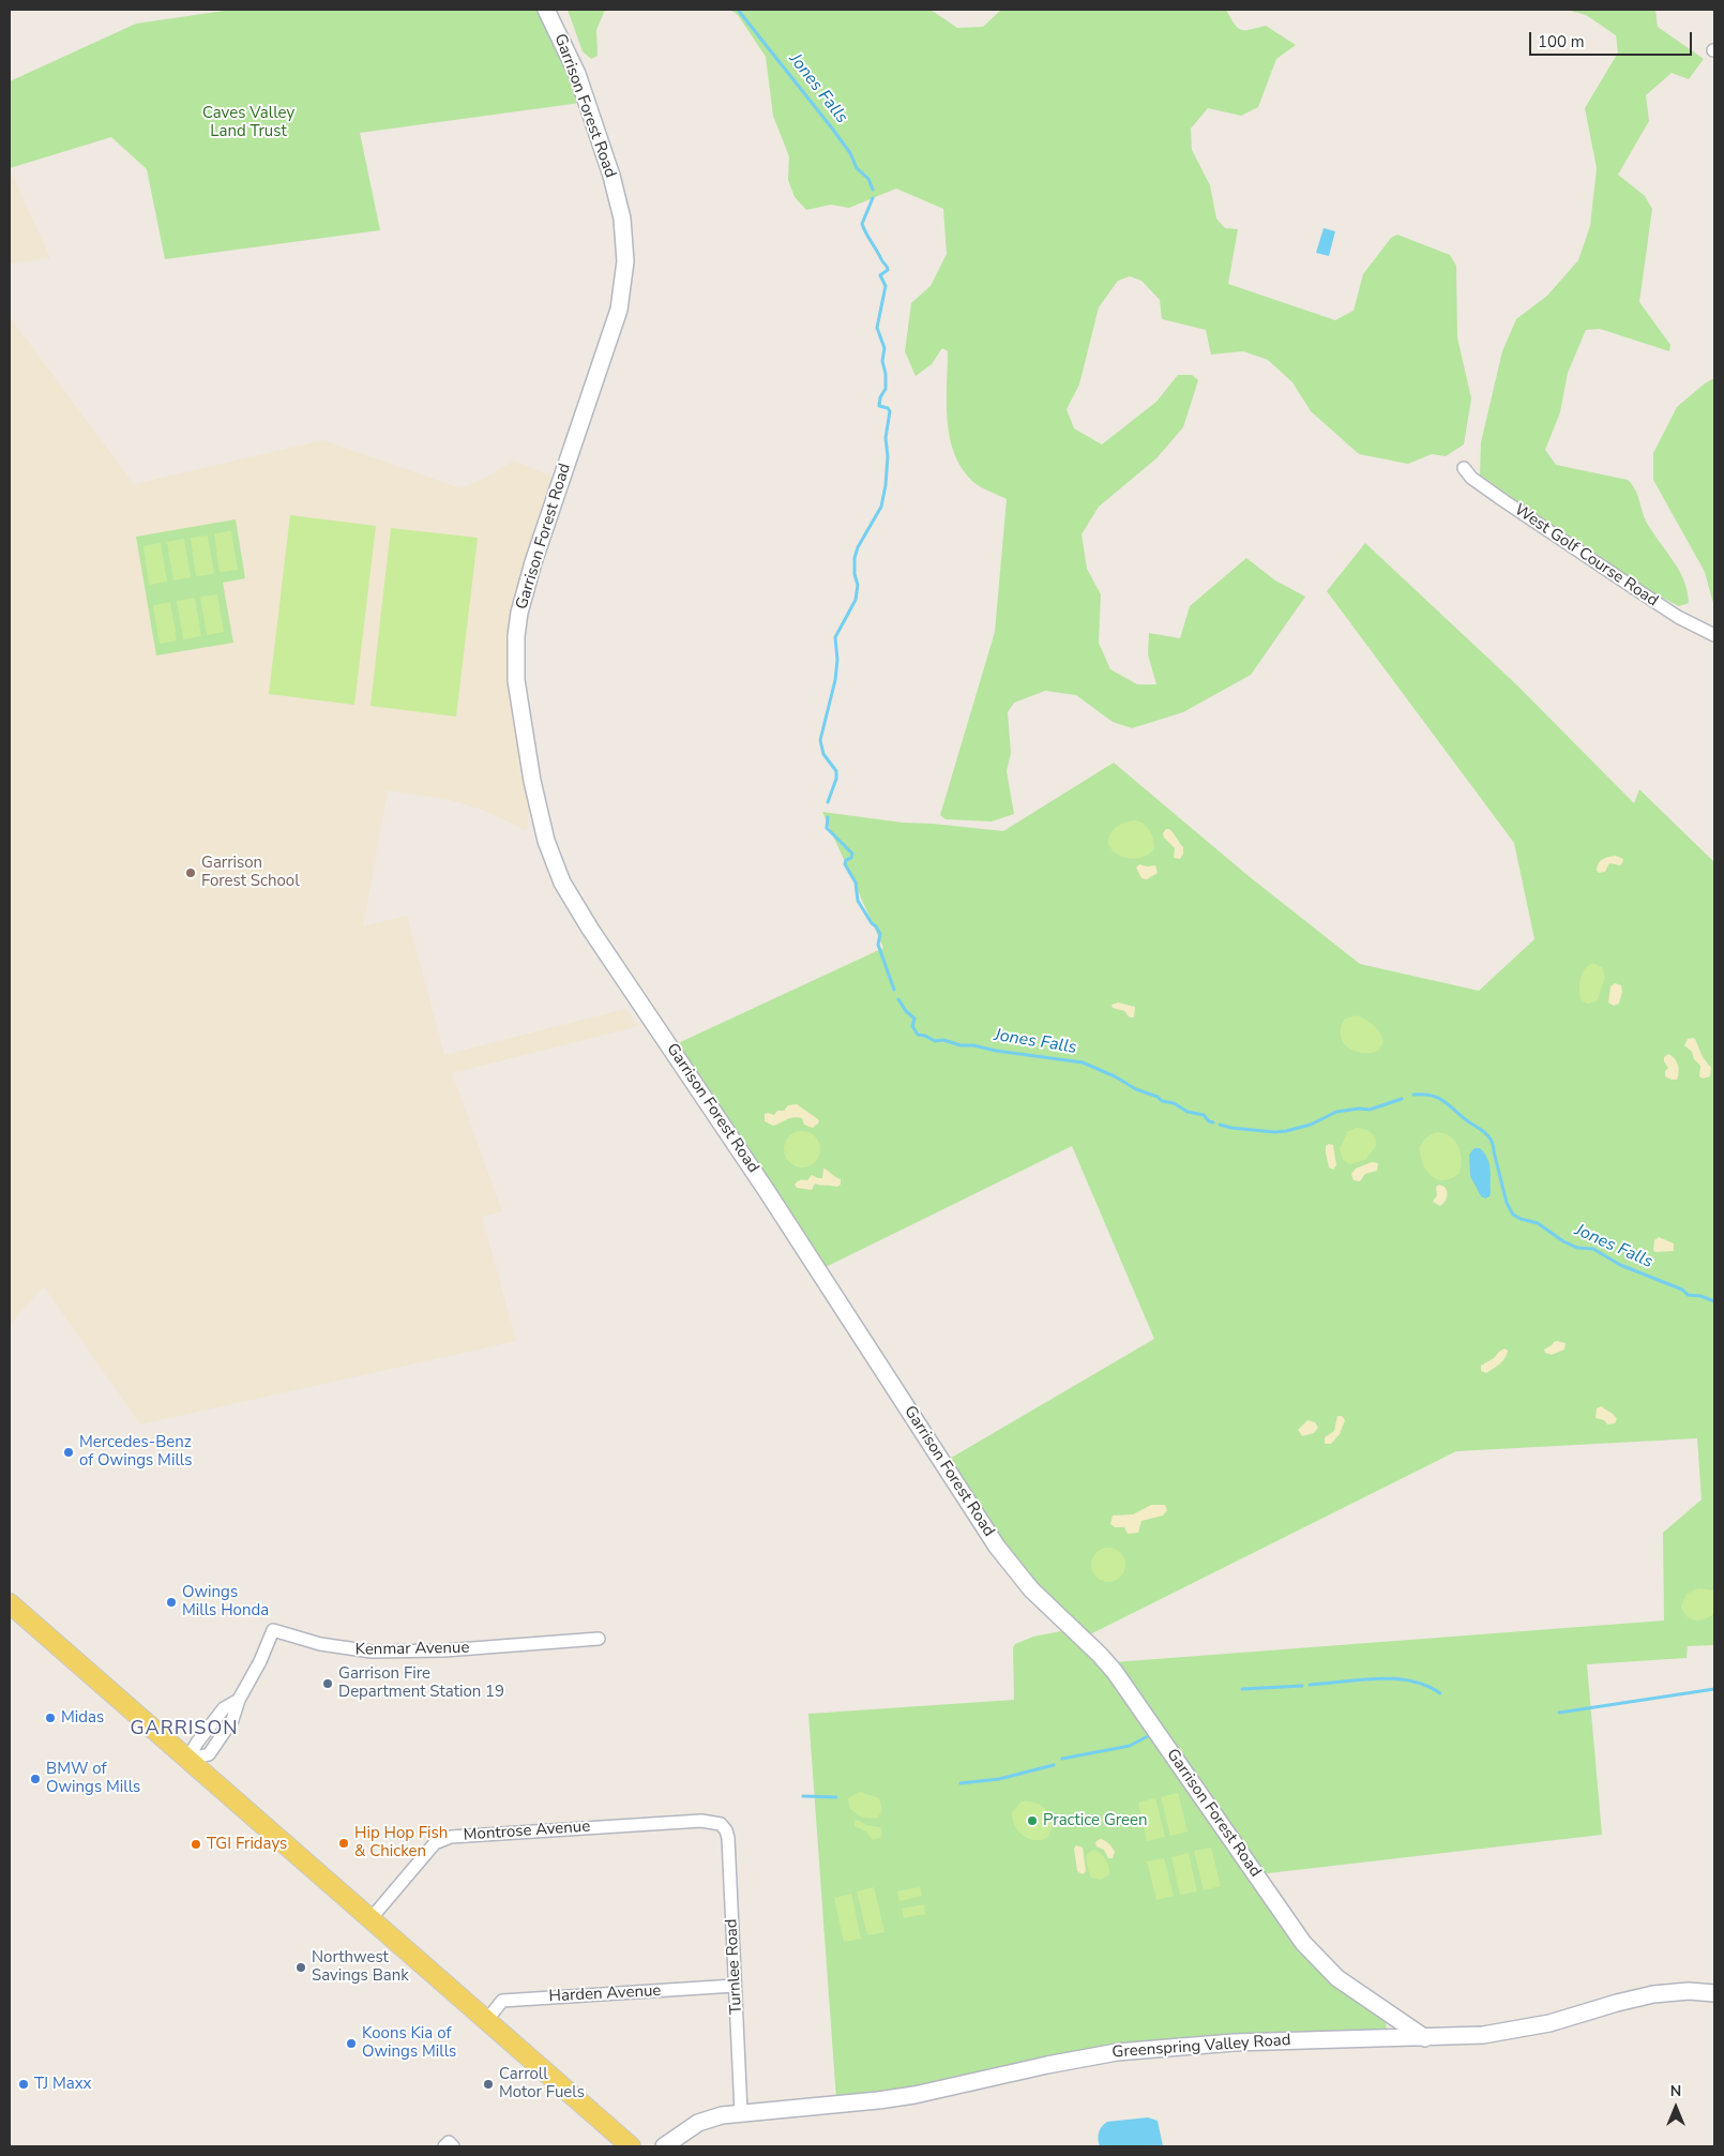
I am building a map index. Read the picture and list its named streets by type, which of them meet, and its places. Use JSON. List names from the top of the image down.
{
  "streets": {
    "main road": ["Garrison Forest Road", "Greenspring Valley Road"],
    "street": [
      "West Golf Course Road",
      "Kenmar Avenue",
      "Montrose Avenue",
      "Turnlee Road",
      "Harden Avenue"
    ]
  },
  "crossings": [
    ["Garrison Forest Road", "Greenspring Valley Road"],
    ["Montrose Avenue", "Turnlee Road"],
    ["Turnlee Road", "Harden Avenue"],
    ["Turnlee Road", "Greenspring Valley Road"]
  ],
  "districts": ["GARRISON"],
  "water": ["Jones Falls"],
  "parks": ["Caves Valley Land Trust"],
  "places": [
    "Garrison Forest School",
    "Mercedes-Benz of Owings Mills",
    "Owings Mills Honda",
    "Garrison Fire Department Station 19",
    "Midas",
    "BMW of Owings Mills",
    "Practice Green",
    "Hip Hop Fish & Chicken",
    "TGI Fridays",
    "Northwest Savings Bank",
    "Koons Kia of Owings Mills",
    "TJ Maxx",
    "Carroll Motor Fuels"
  ],
  "scale_bar": "100 m",
  "north": "top"
}
